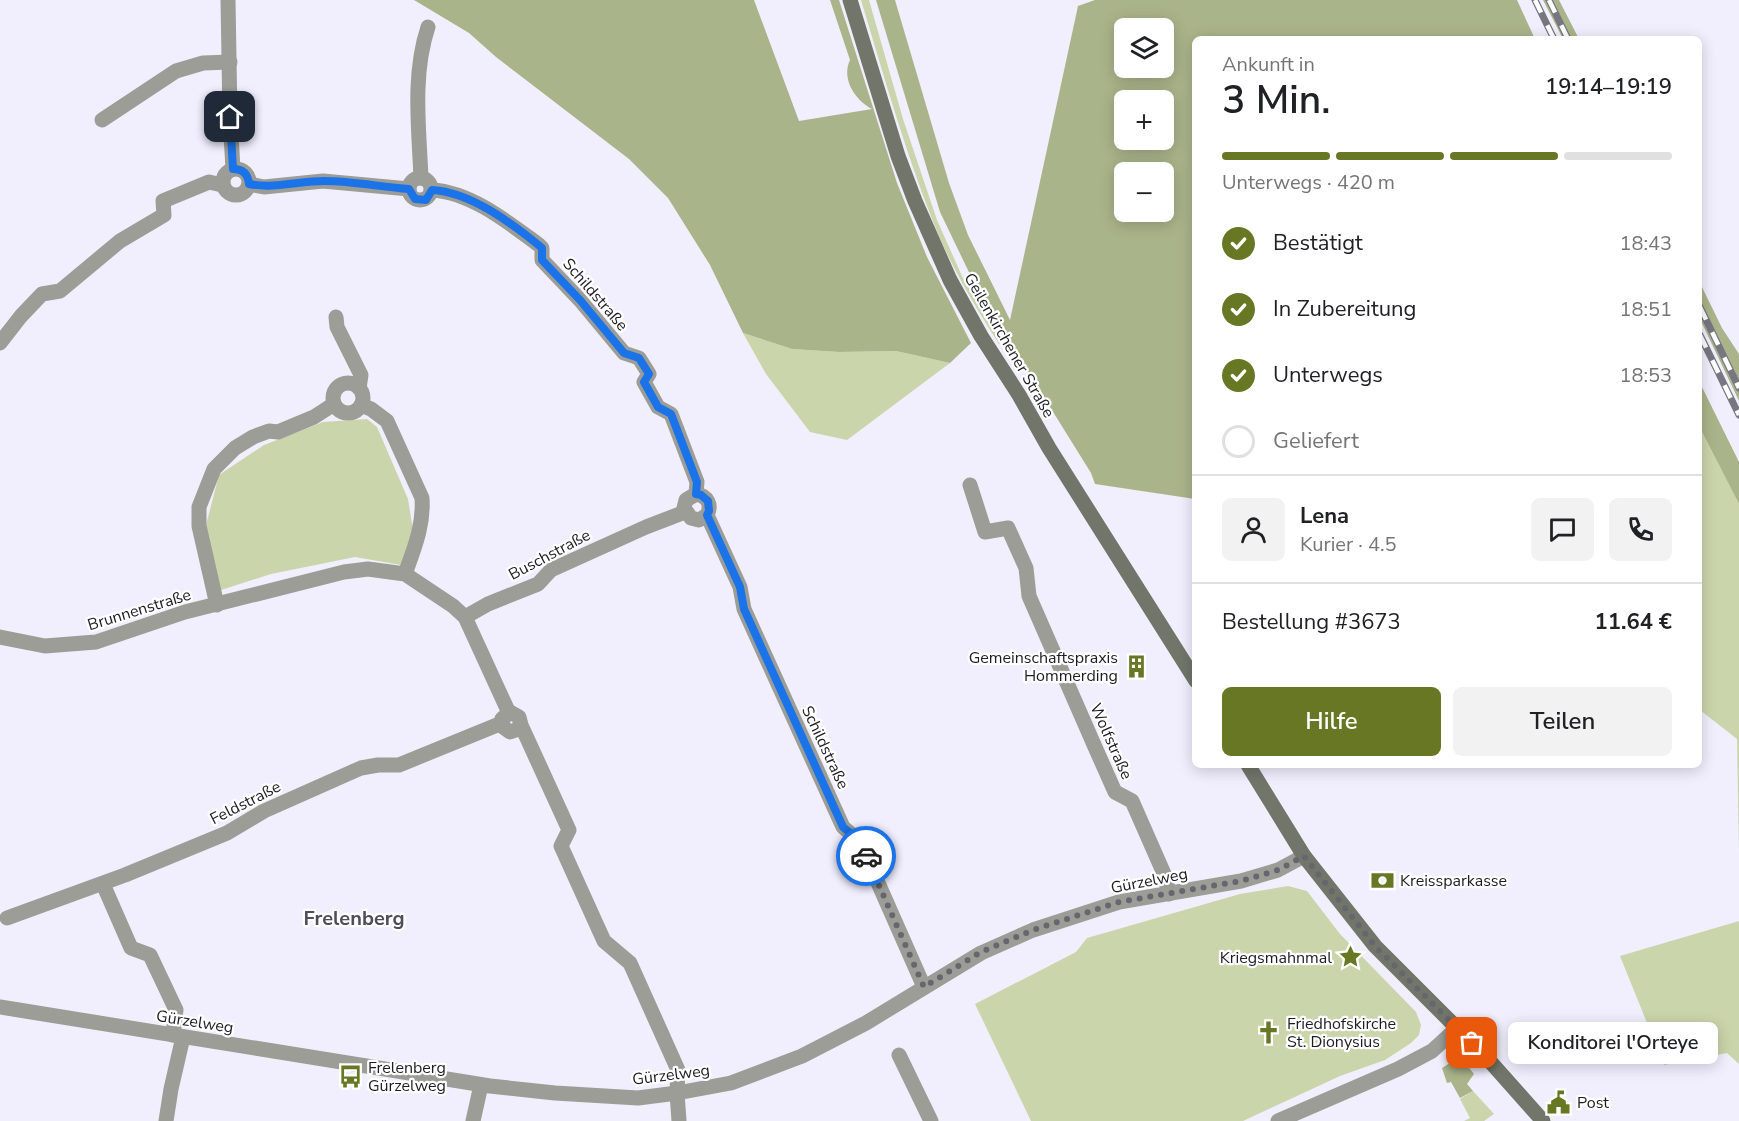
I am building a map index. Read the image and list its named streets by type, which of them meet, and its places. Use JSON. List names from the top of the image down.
{
  "streets": {
    "main road": ["Geilenkirchener Straße"],
    "street": [
      "Schildstraße",
      "Buschstraße",
      "Brunnenstraße",
      "Wolfstraße",
      "Feldstraße",
      "Gürzelweg"
    ]
  },
  "crossings": [
    ["Schildstraße", "Buschstraße"],
    ["Schildstraße", "Gürzelweg"],
    ["Buschstraße", "Brunnenstraße"],
    ["Wolfstraße", "Gürzelweg"]
  ],
  "districts": ["Frelenberg"],
  "places": {
    "building": ["Gemeinschaftspraxis Hommerding"],
    "bank": ["Kreissparkasse"],
    "place": ["Kriegsmahnmal"],
    "church": ["Friedhofskirche St. Dionysius"],
    "other": ["Konditorei l'Orteye"],
    "bus stop": ["Frelenberg Gürzelweg"],
    "public building": ["Post"]
  },
  "page": {
    "map_buttons": ["+", "−"],
    "heading": ["3 Min.", "Ankunft in", "19:14–19:19"],
    "panel": [
      "Lena",
      "Kurier · 4.5",
      "Bestellung #3673",
      "11.64 €"
    ],
    "bar": "Unterwegs · 420 m",
    "list": [
      ["Bestätigt", "18:43"],
      ["In Zubereitung", "18:51"],
      ["Unterwegs", "18:53"],
      "Geliefert"
    ],
    "buttons": ["Hilfe", "Teilen"],
    "bubble": "Konditorei l'Orteye"
  }
}
